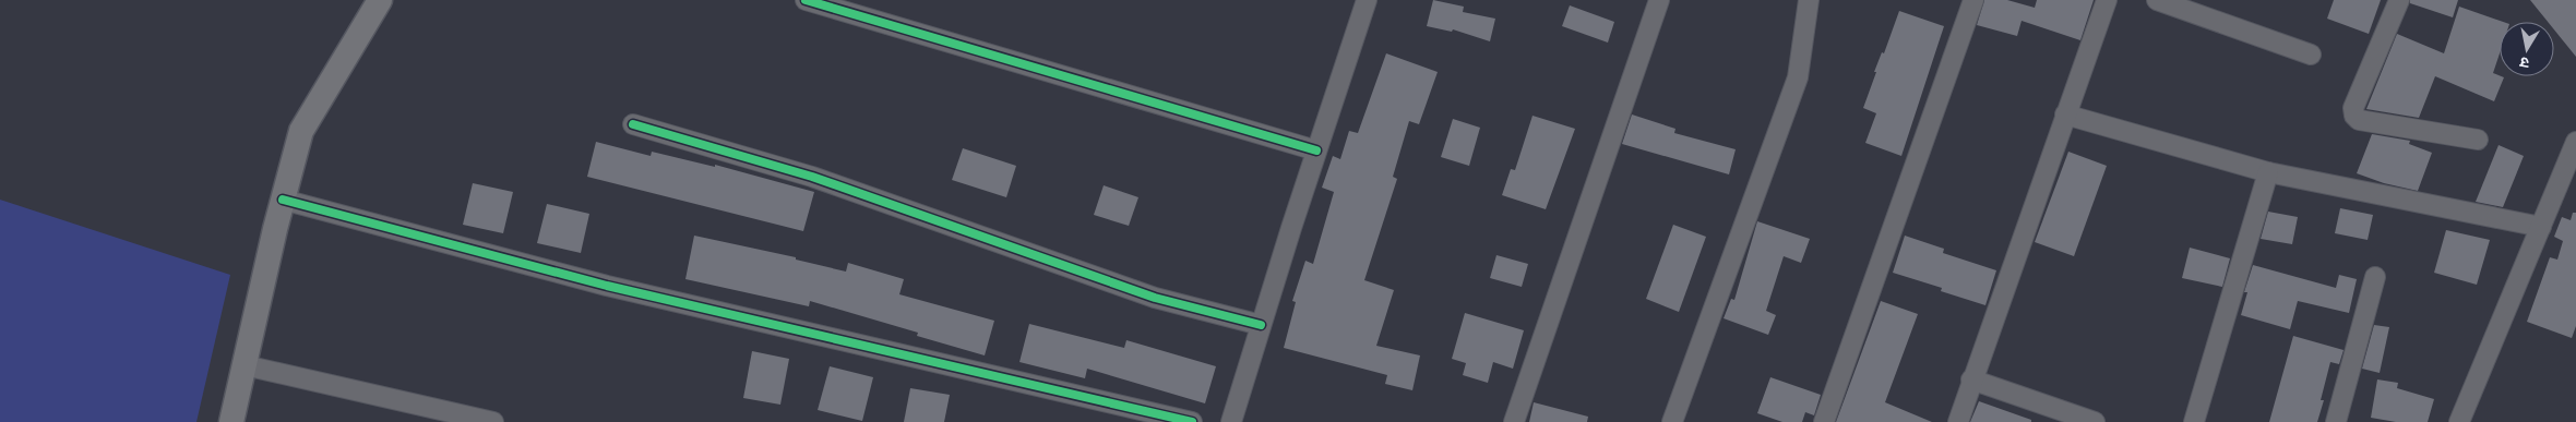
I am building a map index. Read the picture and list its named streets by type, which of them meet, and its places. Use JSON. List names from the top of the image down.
{
  "north": "bottom"
}
